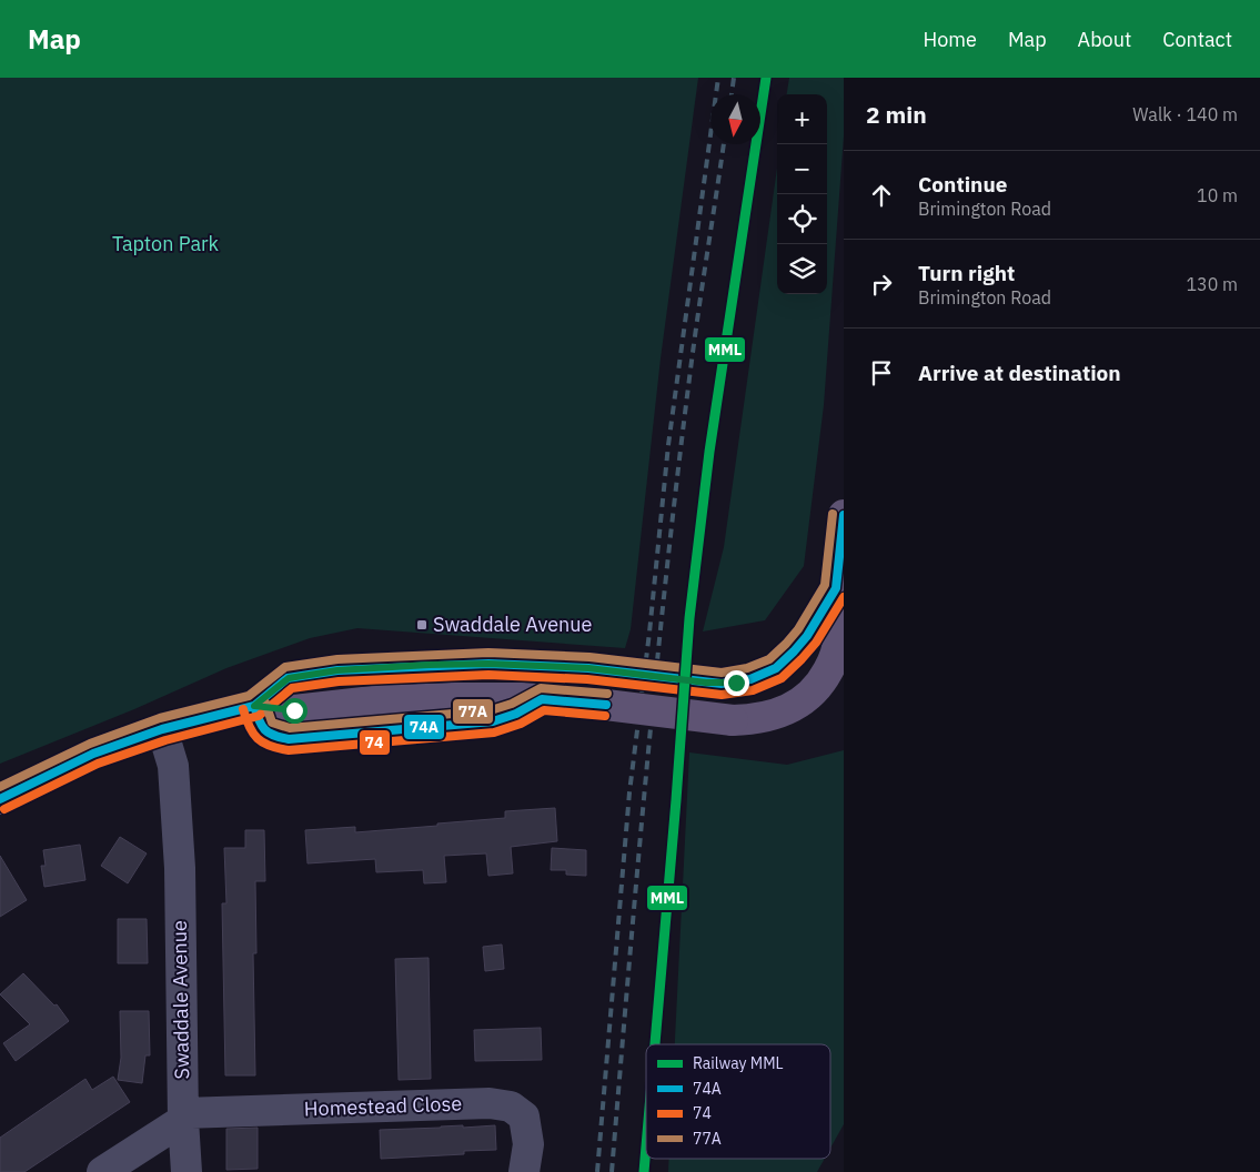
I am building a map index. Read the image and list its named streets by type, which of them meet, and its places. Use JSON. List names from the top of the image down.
{
  "streets": {
    "street": ["Swaddale Avenue", "Homestead Close"]
  },
  "crossings": [
    ["Swaddale Avenue", "Homestead Close"]
  ],
  "parks": ["Tapton Park"],
  "places": {
    "transit": ["Swaddale Avenue"]
  },
  "lines": [
    "rail line MML",
    "transit line 77A",
    "transit line 74A",
    "transit line 74"
  ],
  "legend": [
    "Railway MML",
    "74A",
    "74",
    "77A"
  ],
  "north": "bottom",
  "page": {
    "header": "Map",
    "nav": [
      "Home",
      "Map",
      "About",
      "Contact"
    ],
    "heading": ["2 min", "Walk · 140 m"],
    "map_buttons": ["+", "−"],
    "list": [
      ["Continue", "Brimington Road", "10 m"],
      ["Turn right", "Brimington Road", "130 m"],
      "Arrive at destination"
    ]
  }
}
